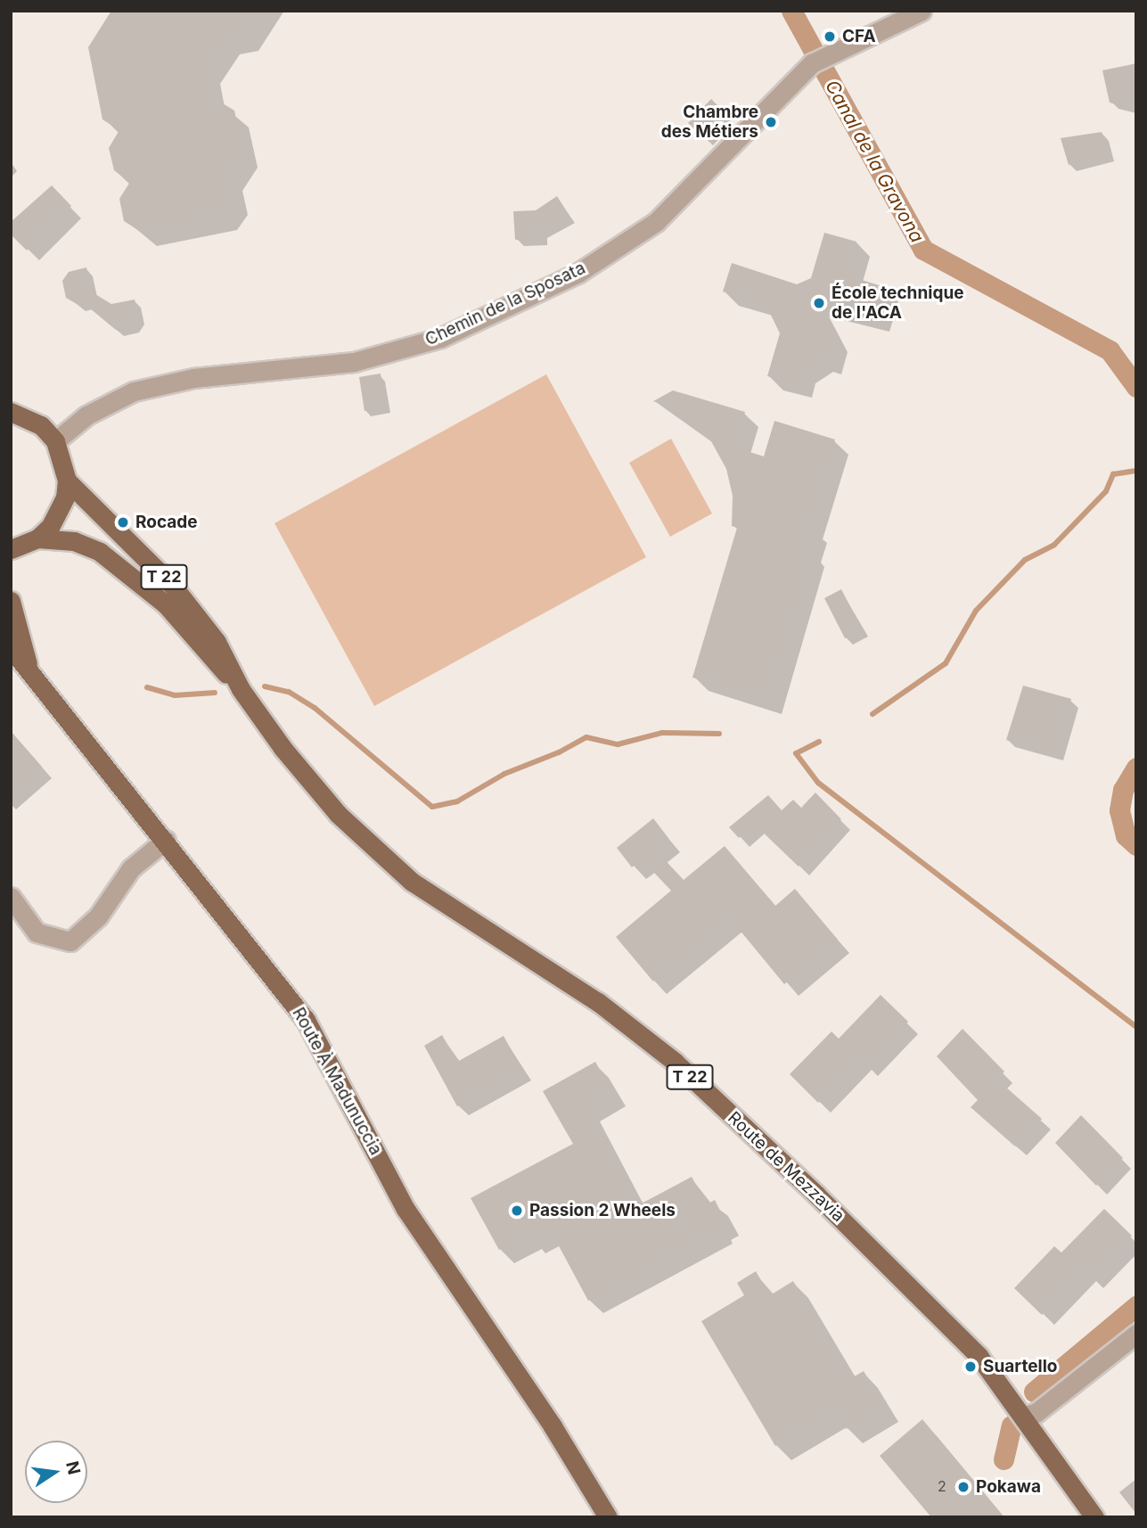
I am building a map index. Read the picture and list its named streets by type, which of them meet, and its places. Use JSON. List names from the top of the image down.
{
  "streets": {
    "main road": ["T 22", "Route À Madunuccia", "Route de Mezzavia"],
    "street": ["Chemin de la Sposata"]
  },
  "water": ["Canal de la Gravona"],
  "places": [
    "CFA",
    "Chambre des Métiers",
    "École technique de l'ACA",
    "Rocade",
    "Passion 2 Wheels",
    "Suartello",
    "Pokawa"
  ],
  "house_numbers": ["2"],
  "north": "right"
}
